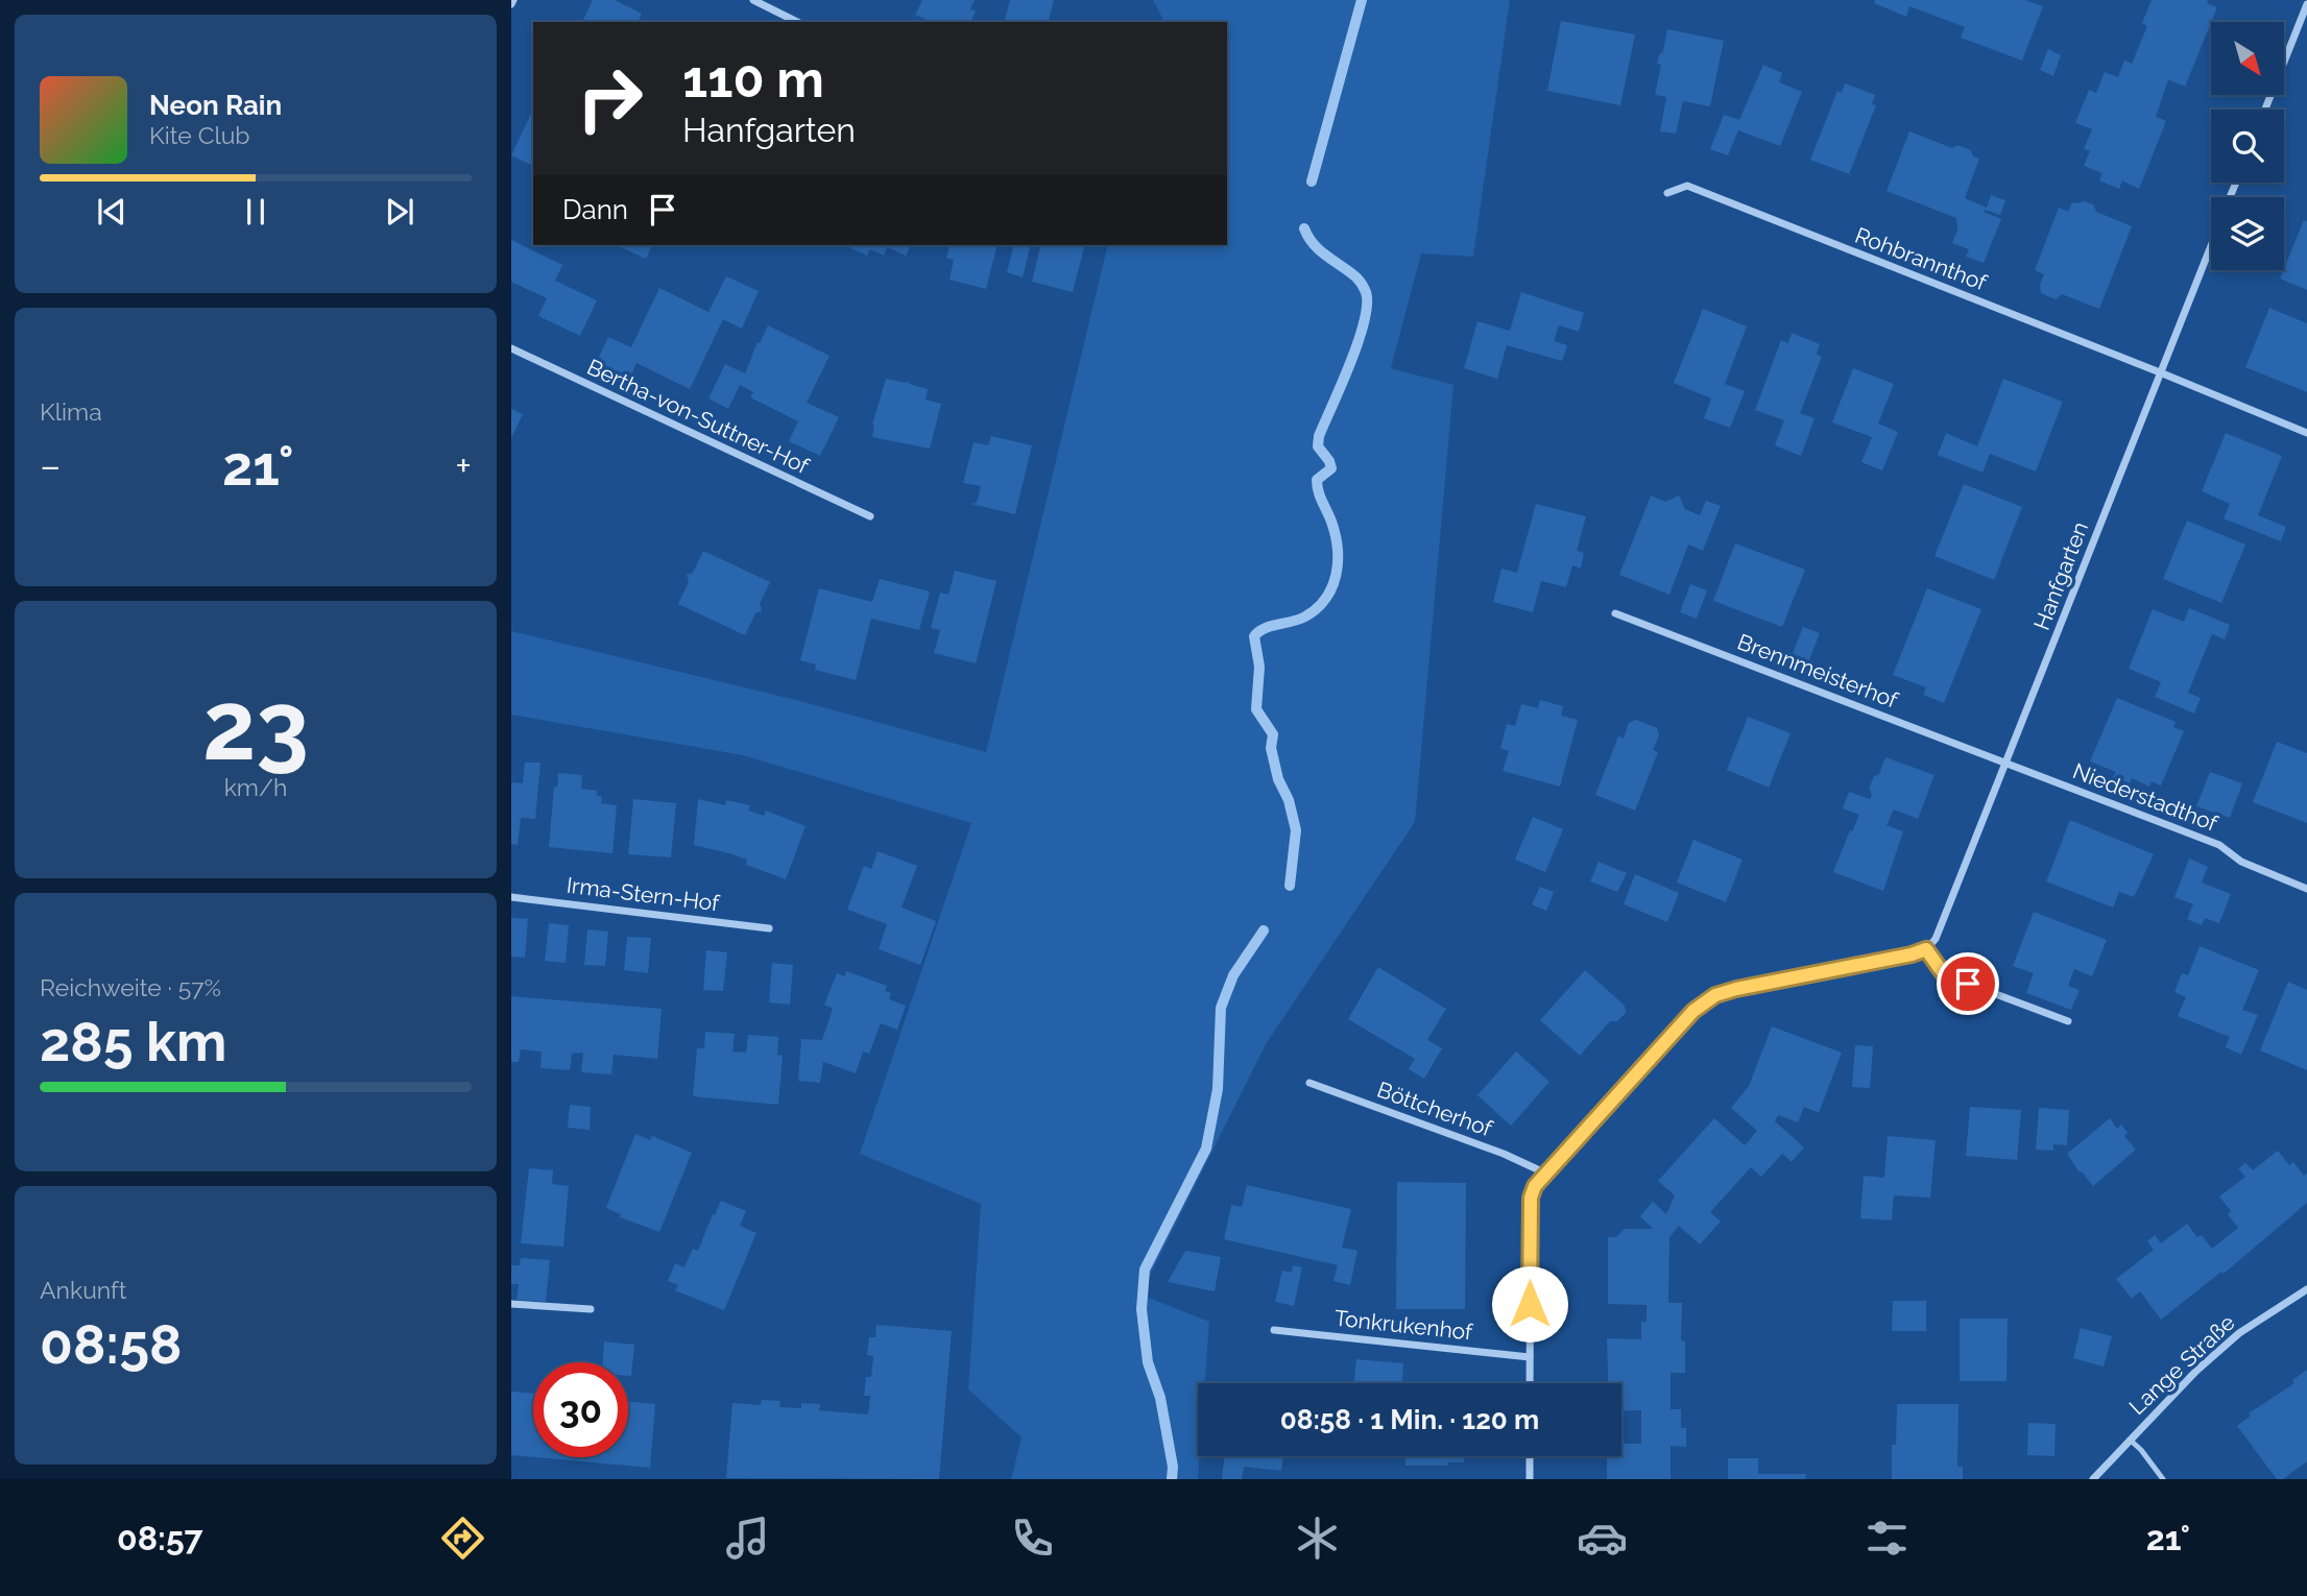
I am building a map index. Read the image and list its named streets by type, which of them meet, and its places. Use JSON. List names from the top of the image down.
{
  "streets": {
    "street": [
      "Rohbrannthof",
      "Bertha-von-Suttner-Hof",
      "Hanfgarten",
      "Brennmeisterhof",
      "Niederstadthof",
      "Irma-Stern-Hof",
      "Böttcherhof",
      "Tonkrukenhof",
      "Lange Straße"
    ]
  },
  "crossings": [
    ["Rohbrannthof", "Hanfgarten"],
    ["Hanfgarten", "Brennmeisterhof"],
    ["Hanfgarten", "Niederstadthof"],
    ["Brennmeisterhof", "Niederstadthof"]
  ],
  "north": "bottom right",
  "page": {
    "turn": ["110 m", "Hanfgarten"],
    "song": ["Neon Rain", "Kite Club"],
    "then": "Dann",
    "tile": [
      "Klima",
      ["23", "km/h"],
      ["Reichweite · 57%", "285 km"],
      ["Ankunft", "08:58"]
    ],
    "heat": ["−", "21°", "+"],
    "limit": "30",
    "trip": "08:58 · 1 Min. · 120 m",
    "tabs": ["08:57", "21°"]
  }
}
